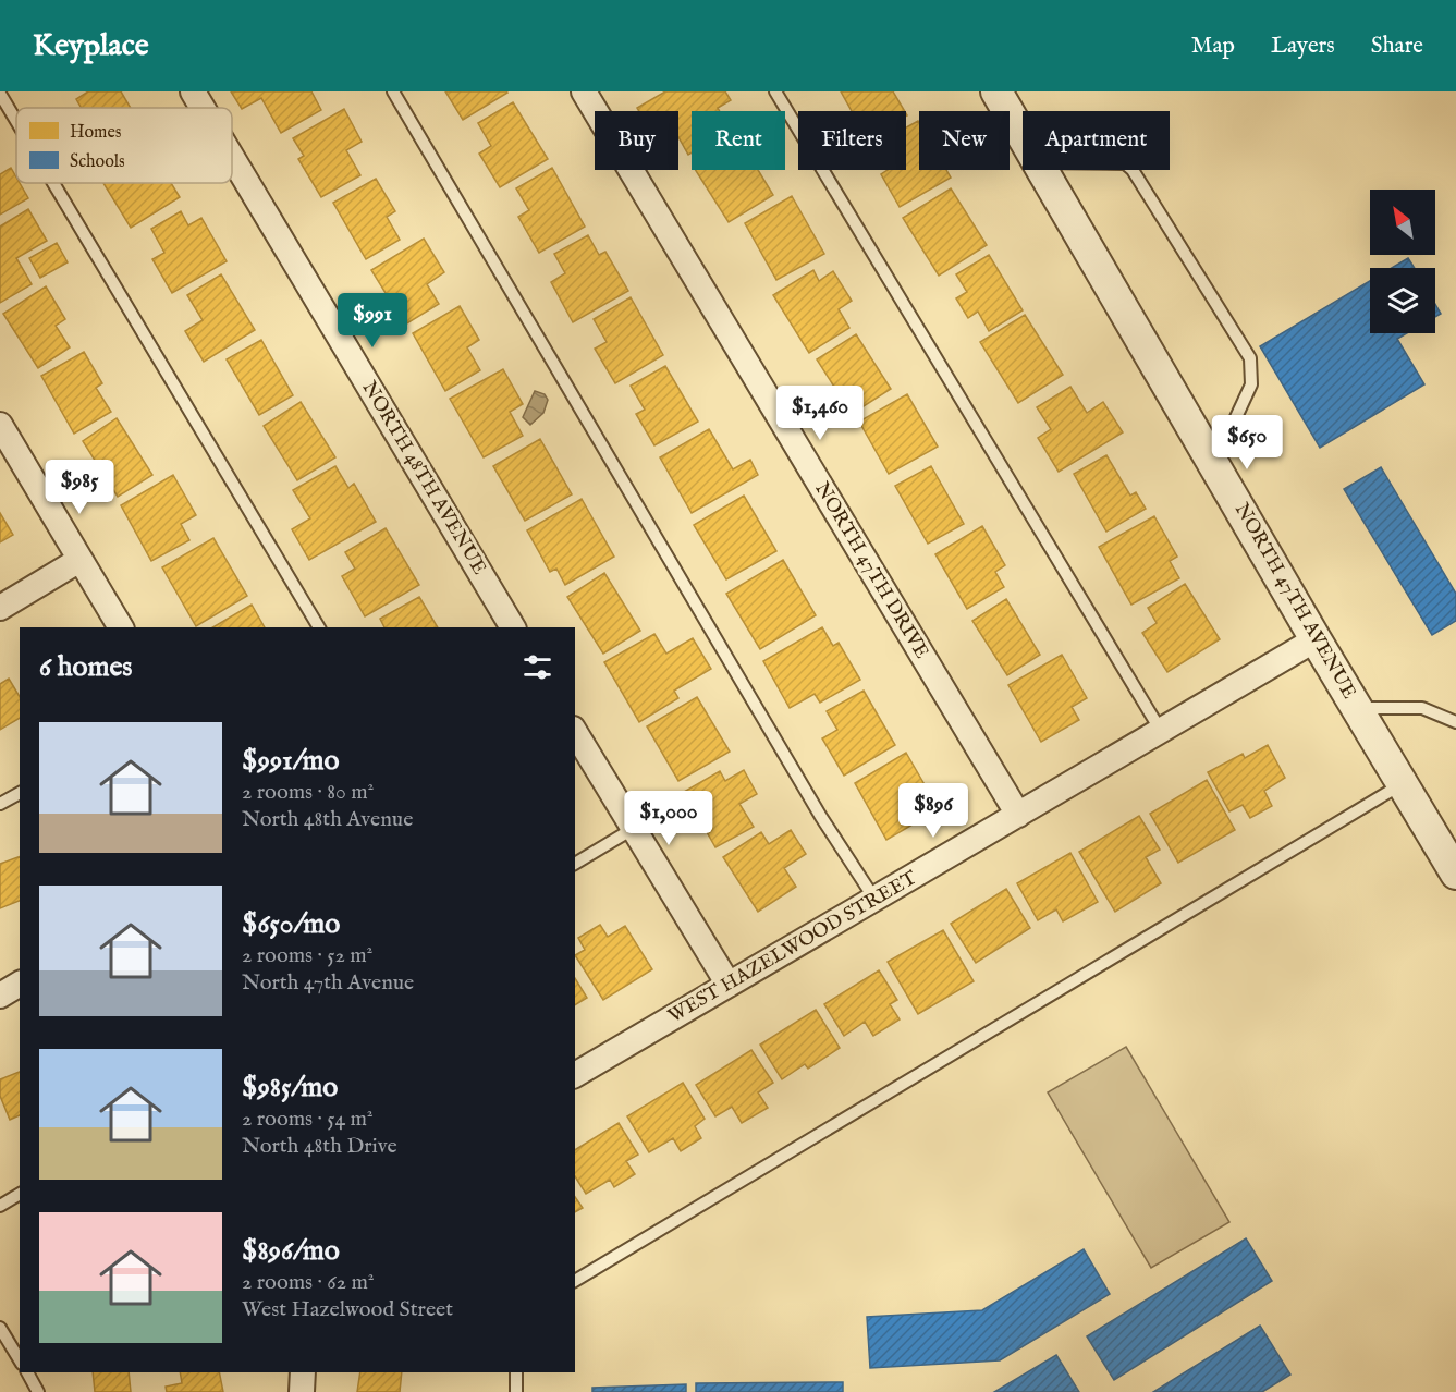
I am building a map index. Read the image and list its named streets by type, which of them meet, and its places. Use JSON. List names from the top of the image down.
{
  "streets": {
    "street": [
      "NORTH 48TH AVENUE",
      "NORTH 47TH DRIVE",
      "NORTH 47TH AVENUE",
      "WEST HAZELWOOD STREET"
    ]
  },
  "crossings": [
    ["NORTH 47TH DRIVE", "WEST HAZELWOOD STREET"],
    ["NORTH 47TH AVENUE", "WEST HAZELWOOD STREET"]
  ],
  "legend": ["Homes", "Schools"],
  "north": "top left",
  "page": {
    "header": "Keyplace",
    "nav": ["Map", "Layers", "Share"],
    "chip": [
      "Buy",
      "Rent",
      "Filters",
      "New",
      "Apartment"
    ],
    "price": [
      "$991",
      "$1,460",
      "$650",
      "$985",
      "$896",
      "$1,000"
    ],
    "heading": "6 homes",
    "list": [
      {
        "name": "$991/mo",
        "note": "2 rooms · 80 m² · North 48th Avenue"
      },
      {
        "name": "$650/mo",
        "note": "2 rooms · 52 m² · North 47th Avenue"
      },
      {
        "name": "$985/mo",
        "note": "2 rooms · 54 m² · North 48th Drive"
      },
      {
        "name": "$896/mo",
        "note": "2 rooms · 62 m² · West Hazelwood Street"
      }
    ]
  }
}
